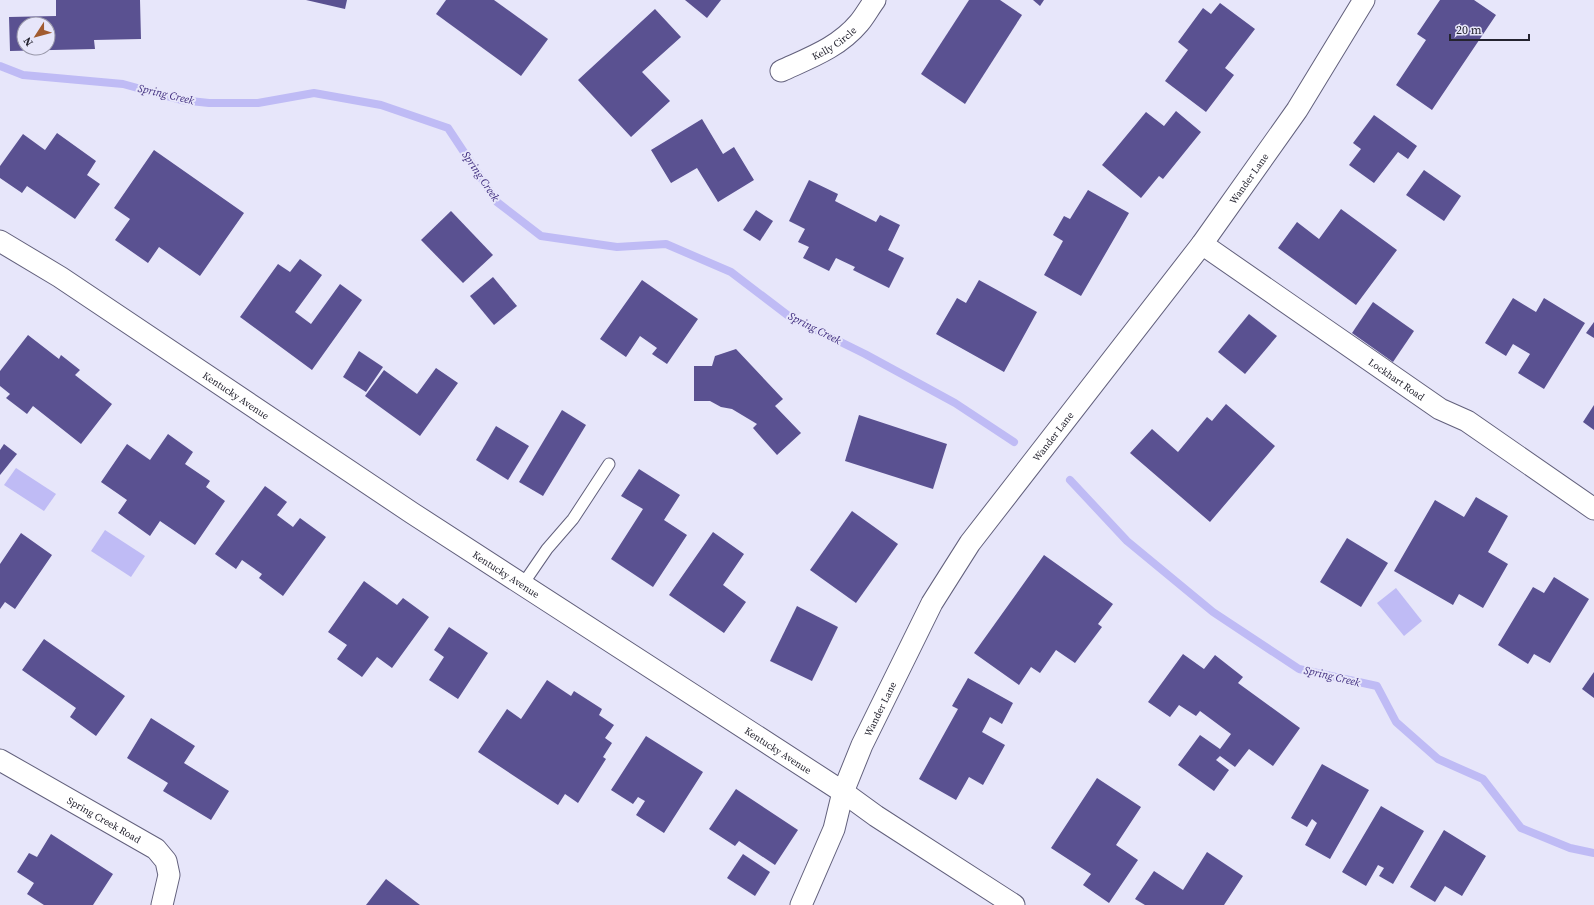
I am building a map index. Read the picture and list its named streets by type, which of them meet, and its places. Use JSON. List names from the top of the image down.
{
  "streets": {
    "street": [
      "Kelly Circle",
      "Wander Lane",
      "Lockhart Road",
      "Kentucky Avenue",
      "Spring Creek Road"
    ]
  },
  "crossings": [
    ["Wander Lane", "Lockhart Road"],
    ["Wander Lane", "Kentucky Avenue"]
  ],
  "water": ["Spring Creek"],
  "scale_bar": "20 m",
  "north": "bottom left"
}
